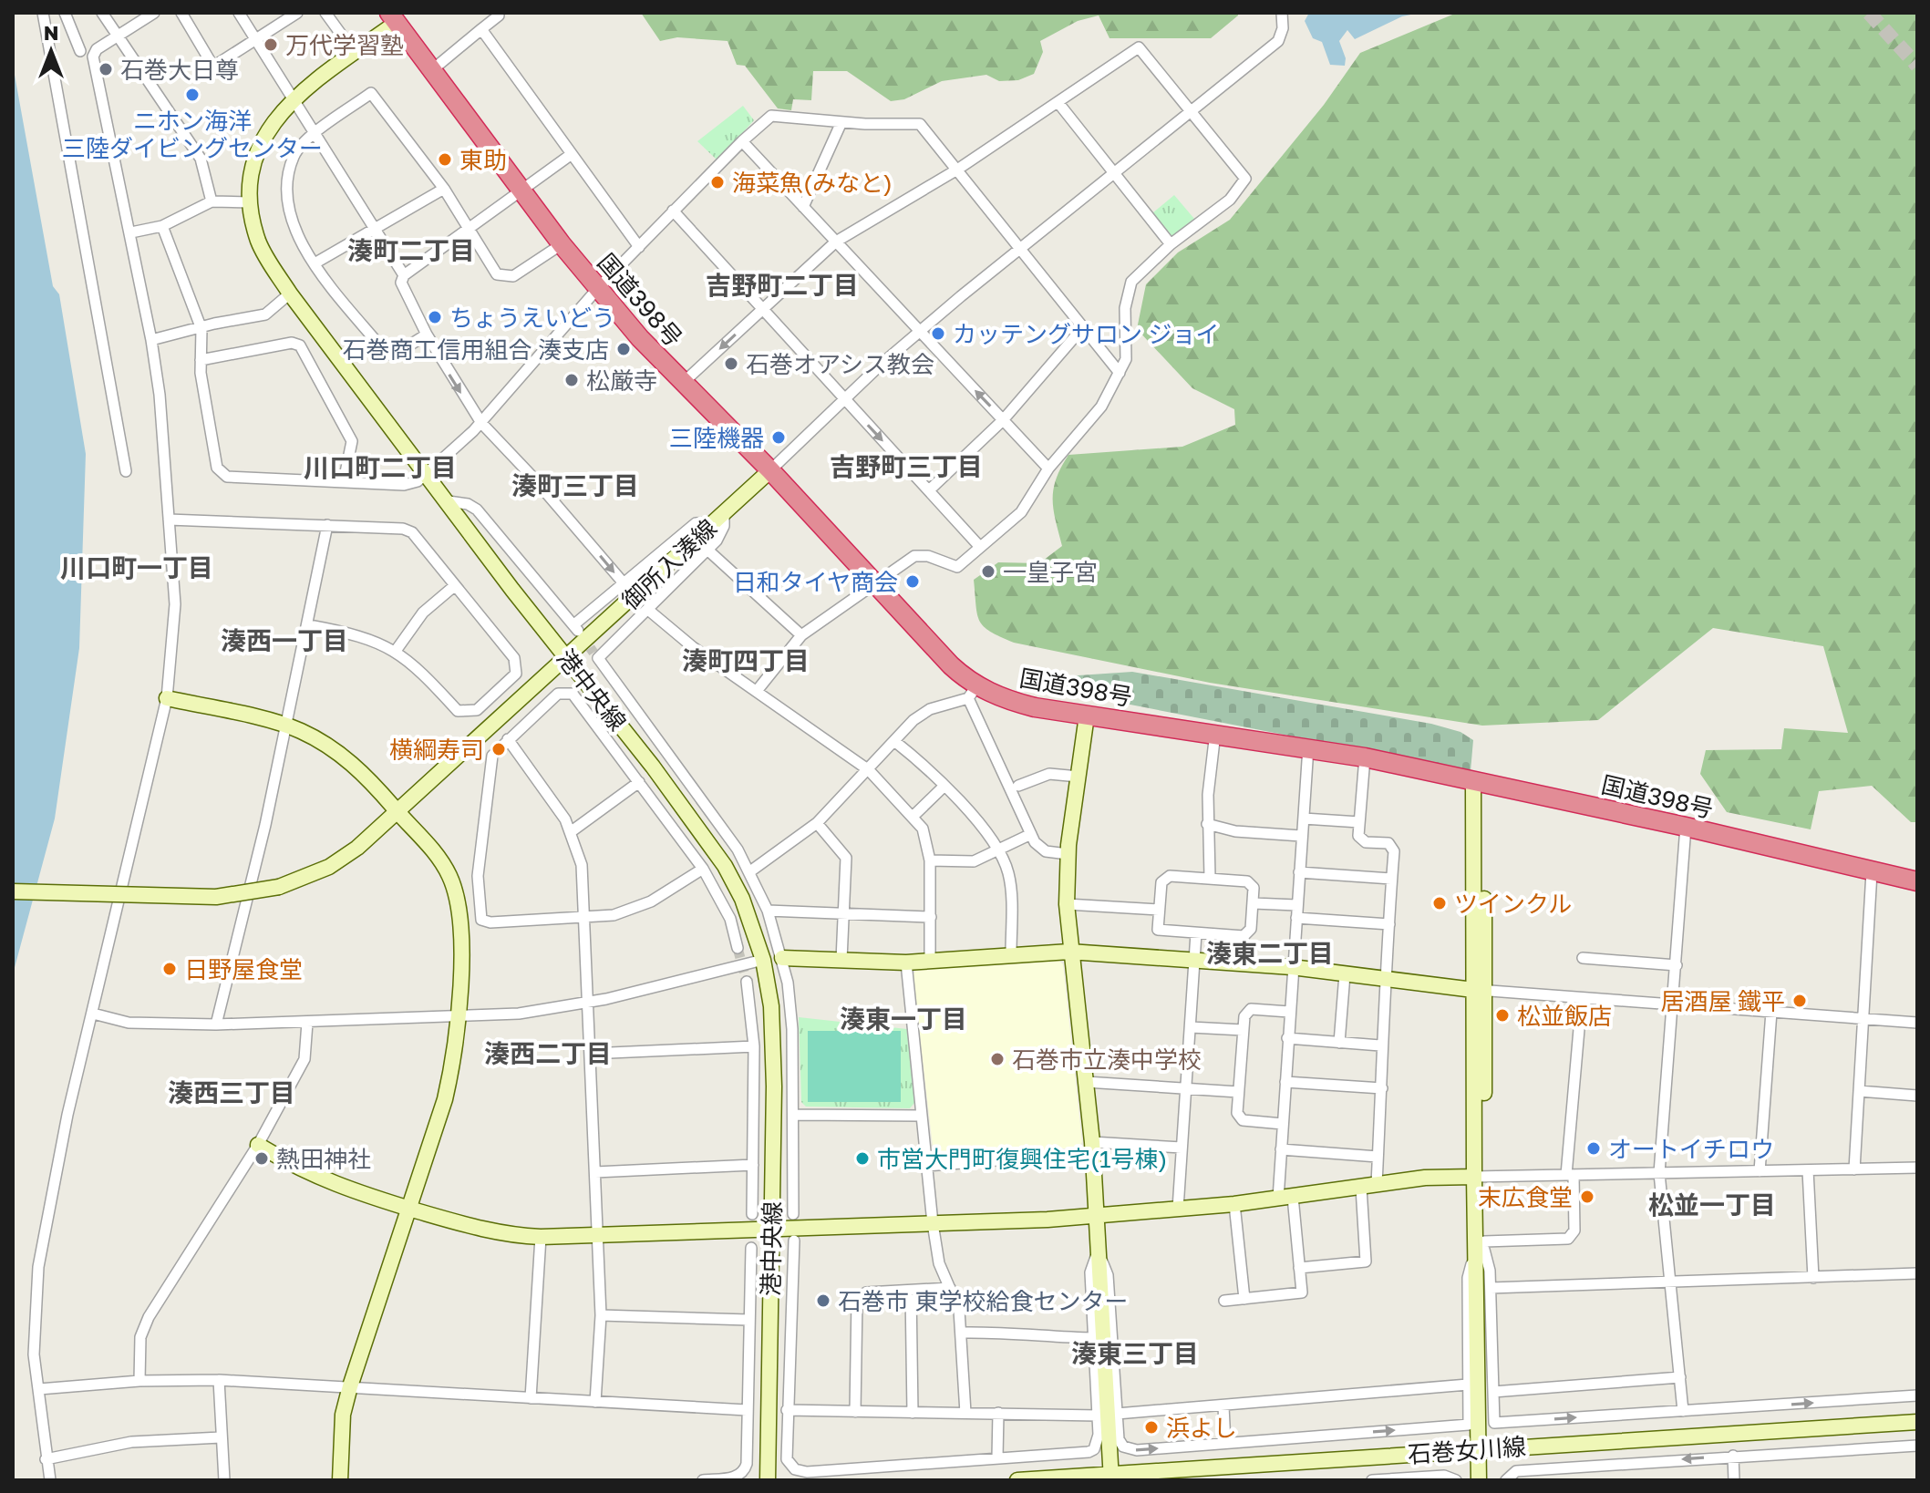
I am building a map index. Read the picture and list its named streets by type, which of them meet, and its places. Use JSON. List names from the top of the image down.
{
  "streets": {
    "highway": ["国道398号"],
    "street": ["御所入湊線", "港中央線", "石巻女川線"]
  },
  "crossings": [
    ["国道398号", "御所入湊線"],
    ["国道398号", "港中央線"],
    ["御所入湊線", "港中央線"]
  ],
  "districts": [
    "湊町二丁目",
    "吉野町二丁目",
    "吉野町三丁目",
    "川口町二丁目",
    "湊町三丁目",
    "川口町一丁目",
    "湊西一丁目",
    "湊町四丁目",
    "湊東二丁目",
    "湊東一丁目",
    "湊西二丁目",
    "湊西三丁目",
    "松並一丁目",
    "湊東三丁目"
  ],
  "places": [
    "万代学習塾",
    "石巻大日尊",
    "ニホン海洋 三陸ダイビングセンター",
    "東助",
    "海菜魚(みなと)",
    "ちょうえいどう",
    "カッテングサロン ジョイ",
    "石巻商工信用組合 湊支店",
    "石巻オアシス教会",
    "松厳寺",
    "三陸機器",
    "一皇子宮",
    "日和タイヤ商会",
    "横綱寿司",
    "ツインクル",
    "日野屋食堂",
    "居酒屋 鐵平",
    "松並飯店",
    "石巻市立湊中学校",
    "オートイチロウ",
    "熱田神社",
    "市営大門町復興住宅(1号棟)",
    "末広食堂",
    "石巻市 東学校給食センター",
    "浜よし"
  ],
  "north": "top"
}
